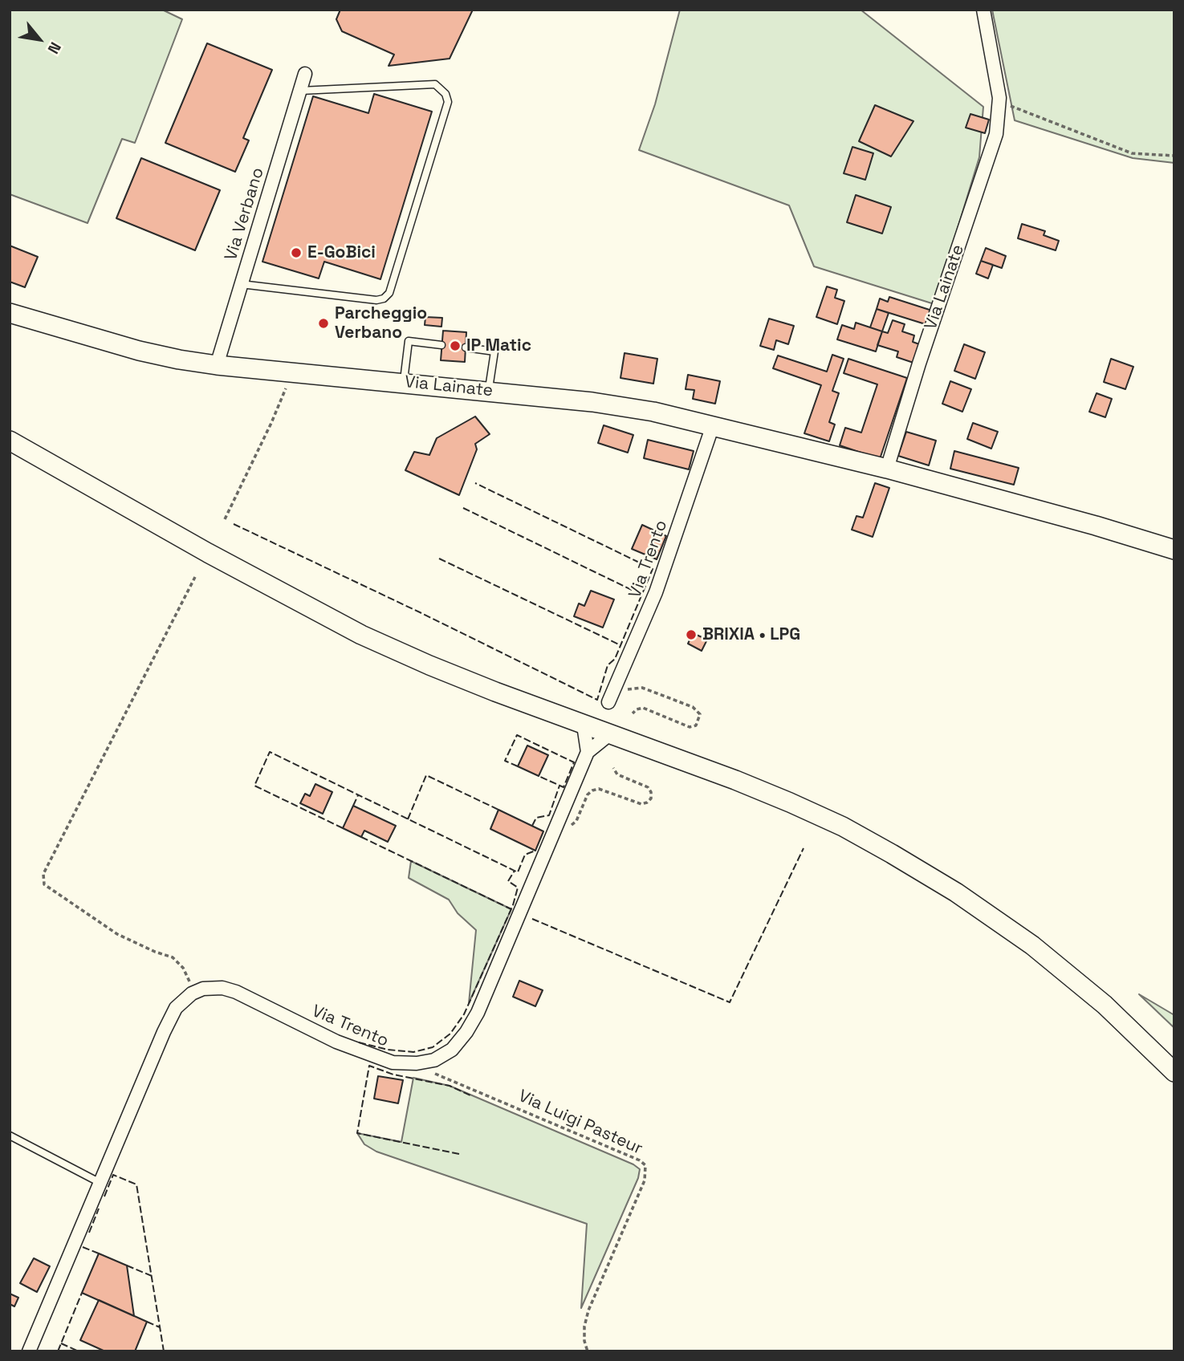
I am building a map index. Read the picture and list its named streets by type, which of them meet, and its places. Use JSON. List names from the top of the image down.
{
  "streets": {
    "main road": ["Via Lainate"],
    "street": ["Via Verbano", "Via Trento"],
    "path": ["Via Luigi Pasteur"]
  },
  "crossings": [
    ["Via Verbano", "Via Lainate"],
    ["Via Lainate", "Via Trento"],
    ["Via Trento", "Via Luigi Pasteur"]
  ],
  "places": [
    "E-GoBici",
    "Parcheggio Verbano",
    "IP Matic",
    "BRIXIA • LPG"
  ],
  "north": "bottom right"
}
